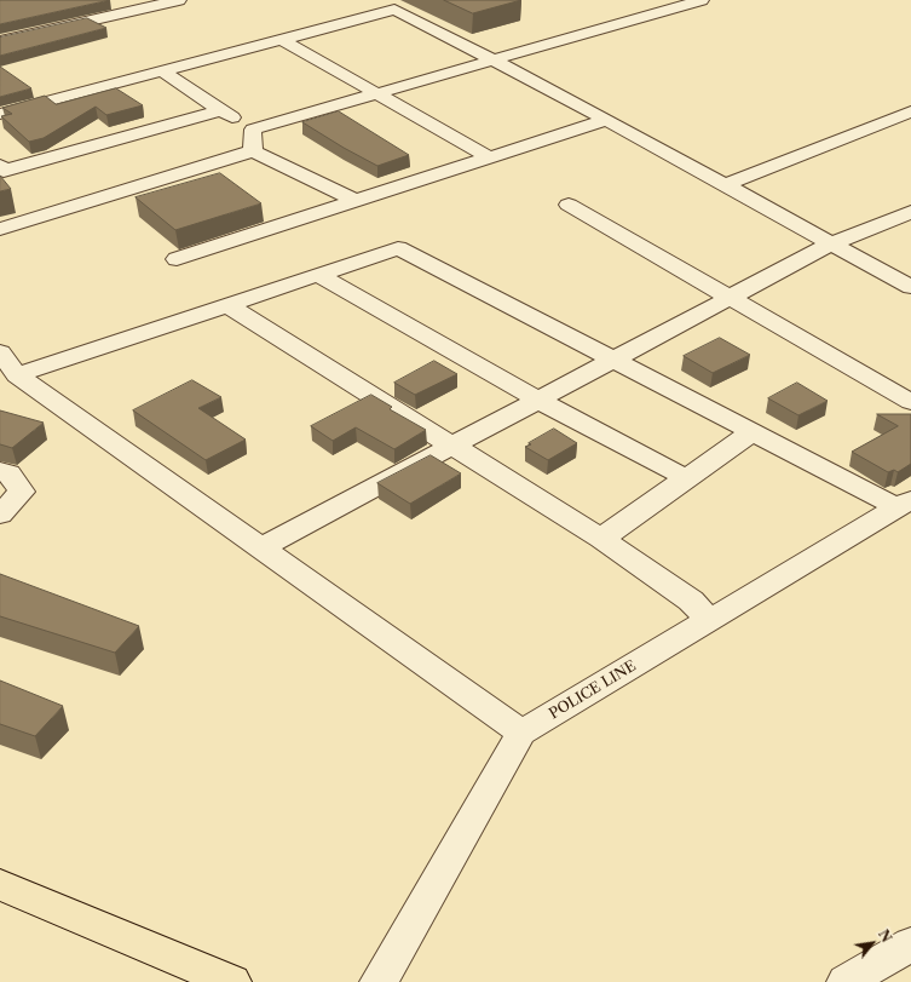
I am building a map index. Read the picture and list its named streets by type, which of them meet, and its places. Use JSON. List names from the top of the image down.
{
  "streets": {
    "street": ["POLICE LINE"]
  },
  "north": "top right"
}
